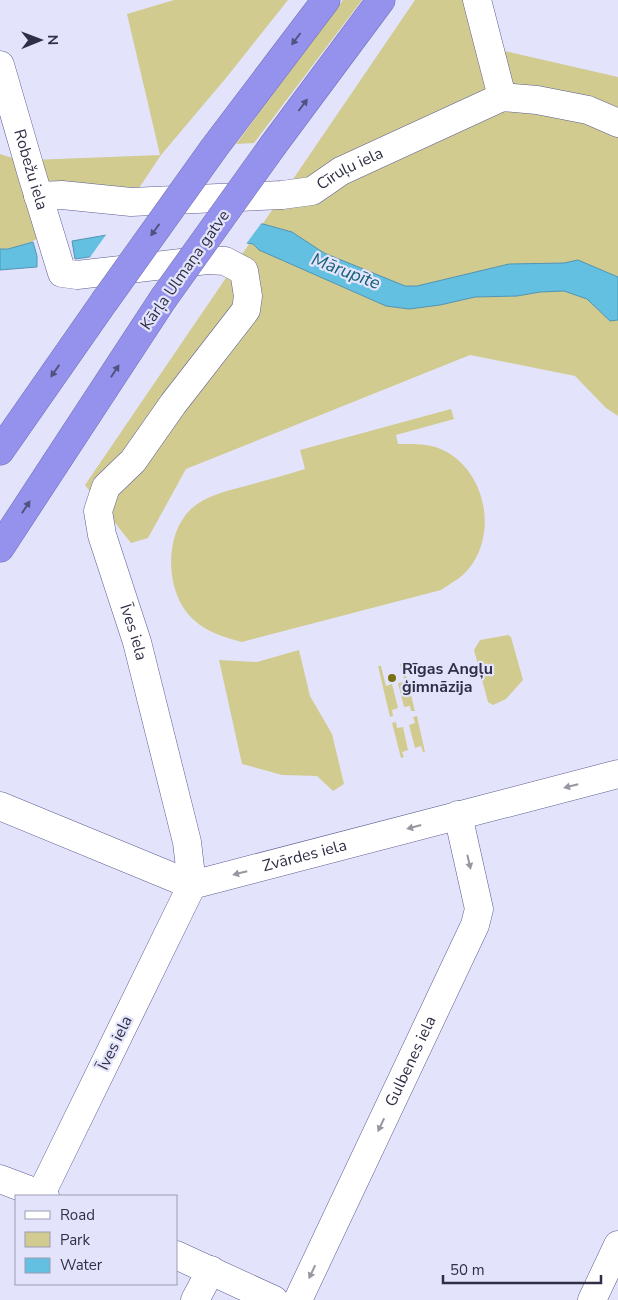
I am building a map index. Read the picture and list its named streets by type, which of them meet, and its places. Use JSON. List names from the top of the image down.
{
  "streets": {
    "highway": ["Kārļa Ulmaņa gatve"],
    "street": [
      "Robežu iela",
      "Cīruļu iela",
      "Īves iela",
      "Zvārdes iela",
      "Gulbenes iela"
    ]
  },
  "crossings": [
    ["Robežu iela", "Cīruļu iela"],
    ["Robežu iela", "Īves iela"],
    ["Īves iela", "Zvārdes iela"],
    ["Zvārdes iela", "Gulbenes iela"]
  ],
  "one_way": ["Zvārdes iela", "Gulbenes iela"],
  "water": ["Mārupīte"],
  "places": ["Rīgas Angļu ģimnāzija"],
  "legend": ["Road", "Park", "Water"],
  "scale_bar": "50 m",
  "north": "right"
}
